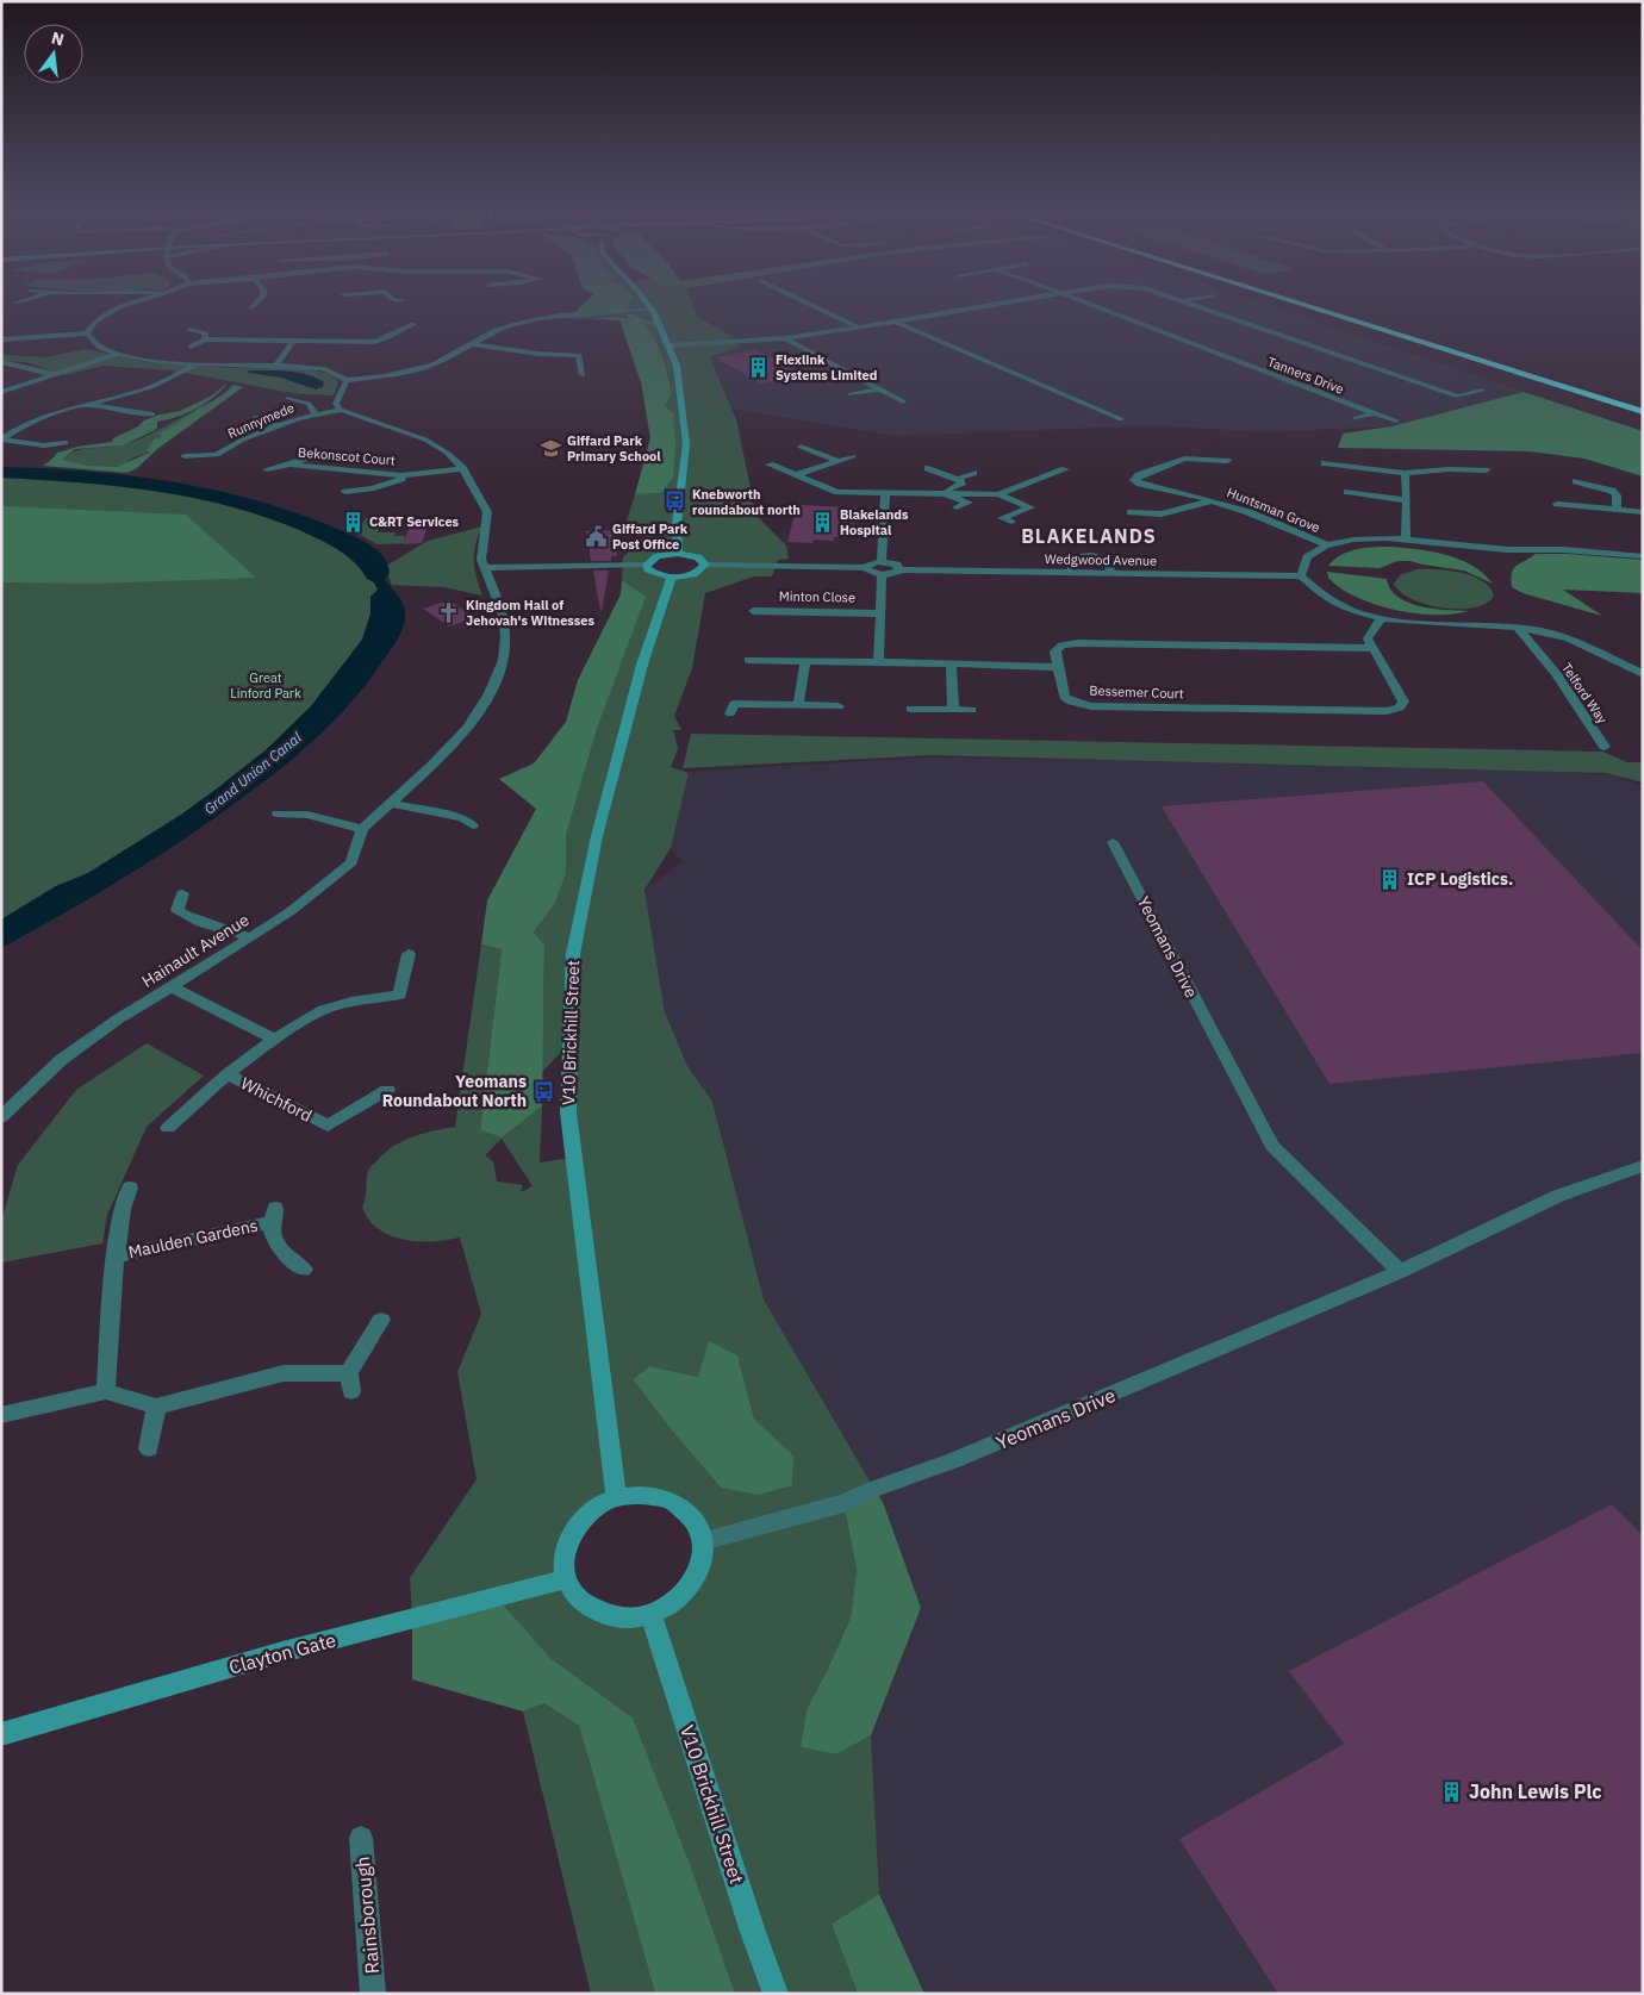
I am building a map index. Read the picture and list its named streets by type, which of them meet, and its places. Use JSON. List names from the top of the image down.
{
  "streets": {
    "street": [
      "Tanners Drive",
      "Runnymede",
      "Bekonscot Court",
      "Huntsman Grove",
      "Wedgwood Avenue",
      "Minton Close",
      "Bessemer Court",
      "Telford Way",
      "Yeomans Drive",
      "Hainault Avenue",
      "V10 Brickhill Street",
      "Whichford",
      "Maulden Gardens",
      "Clayton Gate",
      "Rainsborough"
    ]
  },
  "crossings": [
    ["Yeomans Drive", "V10 Brickhill Street"],
    ["Yeomans Drive", "Clayton Gate"],
    ["V10 Brickhill Street", "Clayton Gate"]
  ],
  "districts": ["BLAKELANDS"],
  "water": ["Grand Union Canal"],
  "parks": ["Great Linford Park"],
  "places": {
    "building": [
      "Flexlink Systems Limited",
      "C&RT Services",
      "Blakelands Hospital",
      "ICP Logistics.",
      "John Lewis Plc"
    ],
    "school or university": ["Giffard Park Primary School"],
    "bus stop": ["Knebworth roundabout north", "Yeomans Roundabout North"],
    "public building": ["Giffard Park Post Office"],
    "church": ["Kingdom Hall of Jehovah's Witnesses"]
  },
  "north": "top"
}
